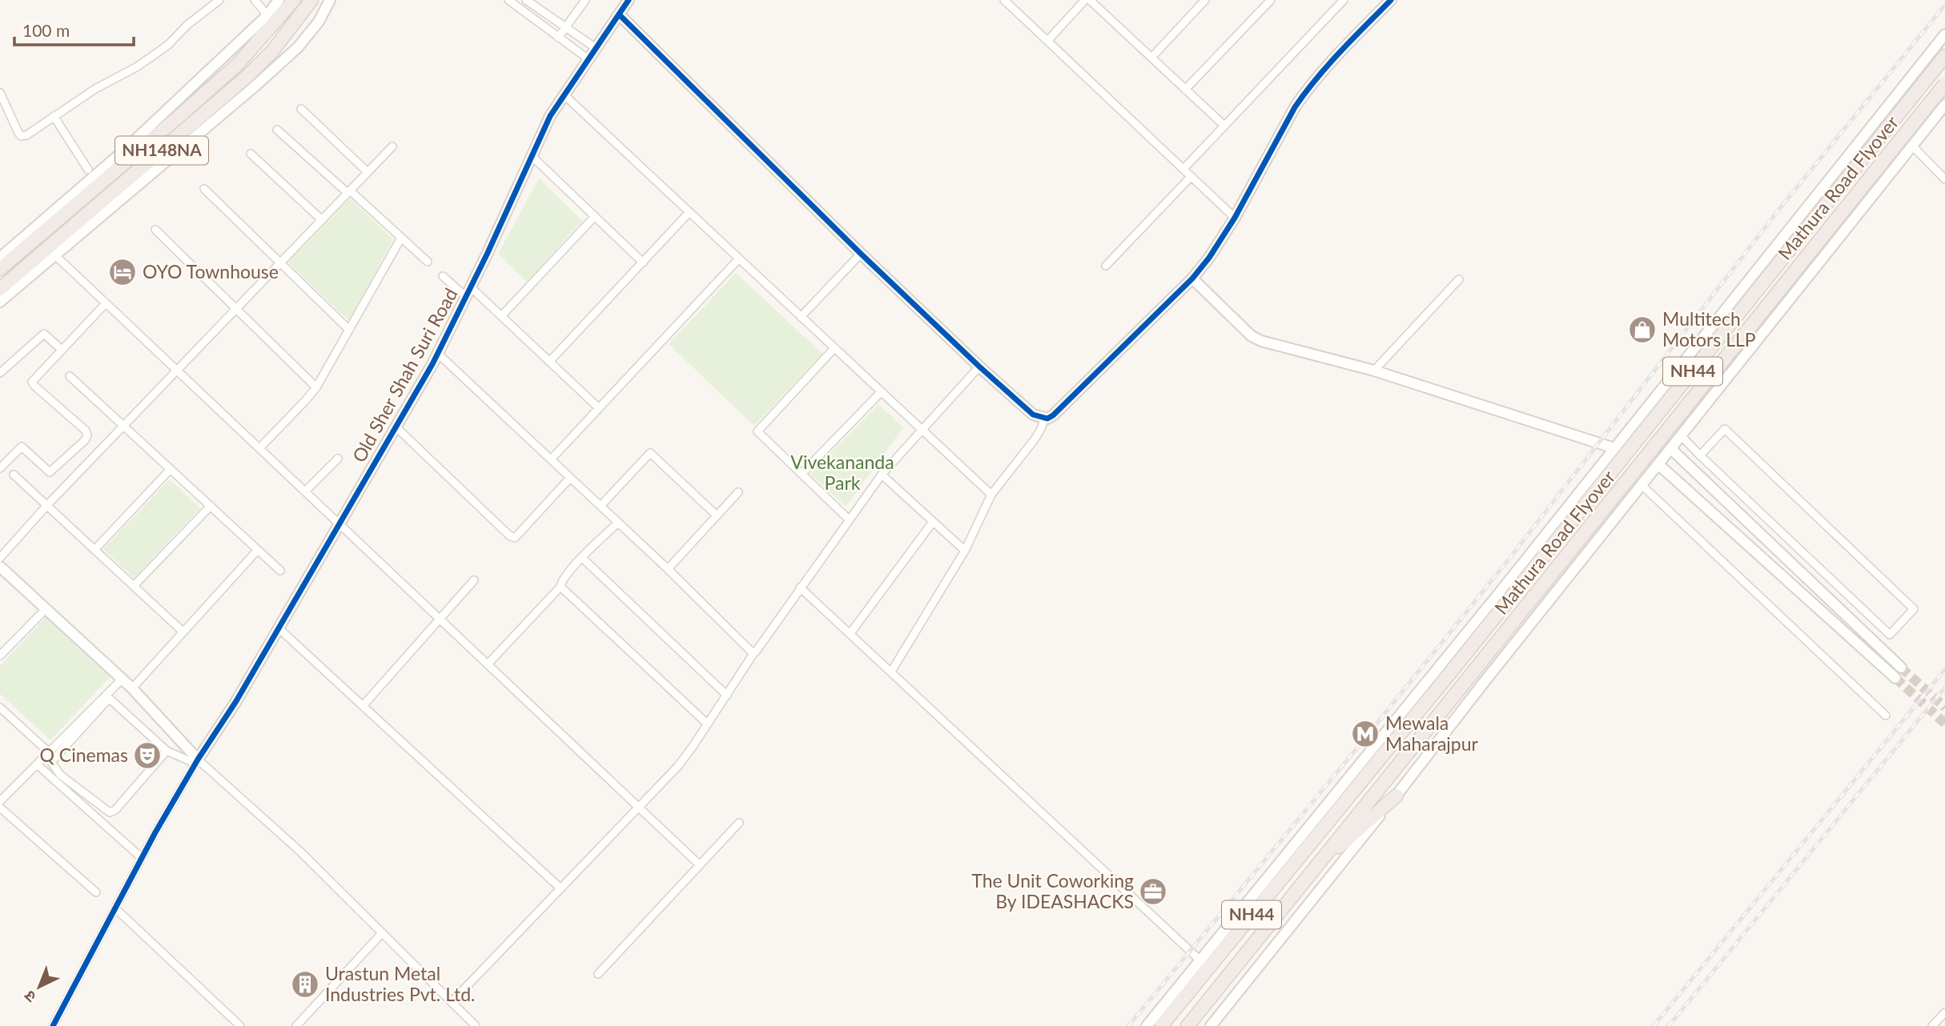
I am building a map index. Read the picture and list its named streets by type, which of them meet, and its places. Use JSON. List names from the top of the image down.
{
  "streets": {
    "highway": ["NH148NA", "Mathura Road Flyover", "NH44"],
    "street": ["Old Sher Shah Suri Road"]
  },
  "crossings": [
    ["Mathura Road Flyover", "NH44"]
  ],
  "parks": ["Vivekananda Park"],
  "places": {
    "hotel": ["OYO Townhouse"],
    "shop": ["Multitech Motors LLP"],
    "metro station": ["Mewala Maharajpur"],
    "theatre": ["Q Cinemas"],
    "office": ["The Unit Coworking By IDEASHACKS"],
    "building": ["Urastun Metal Industries Pvt. Ltd."]
  },
  "scale_bar": "100 m",
  "north": "bottom left"
}
